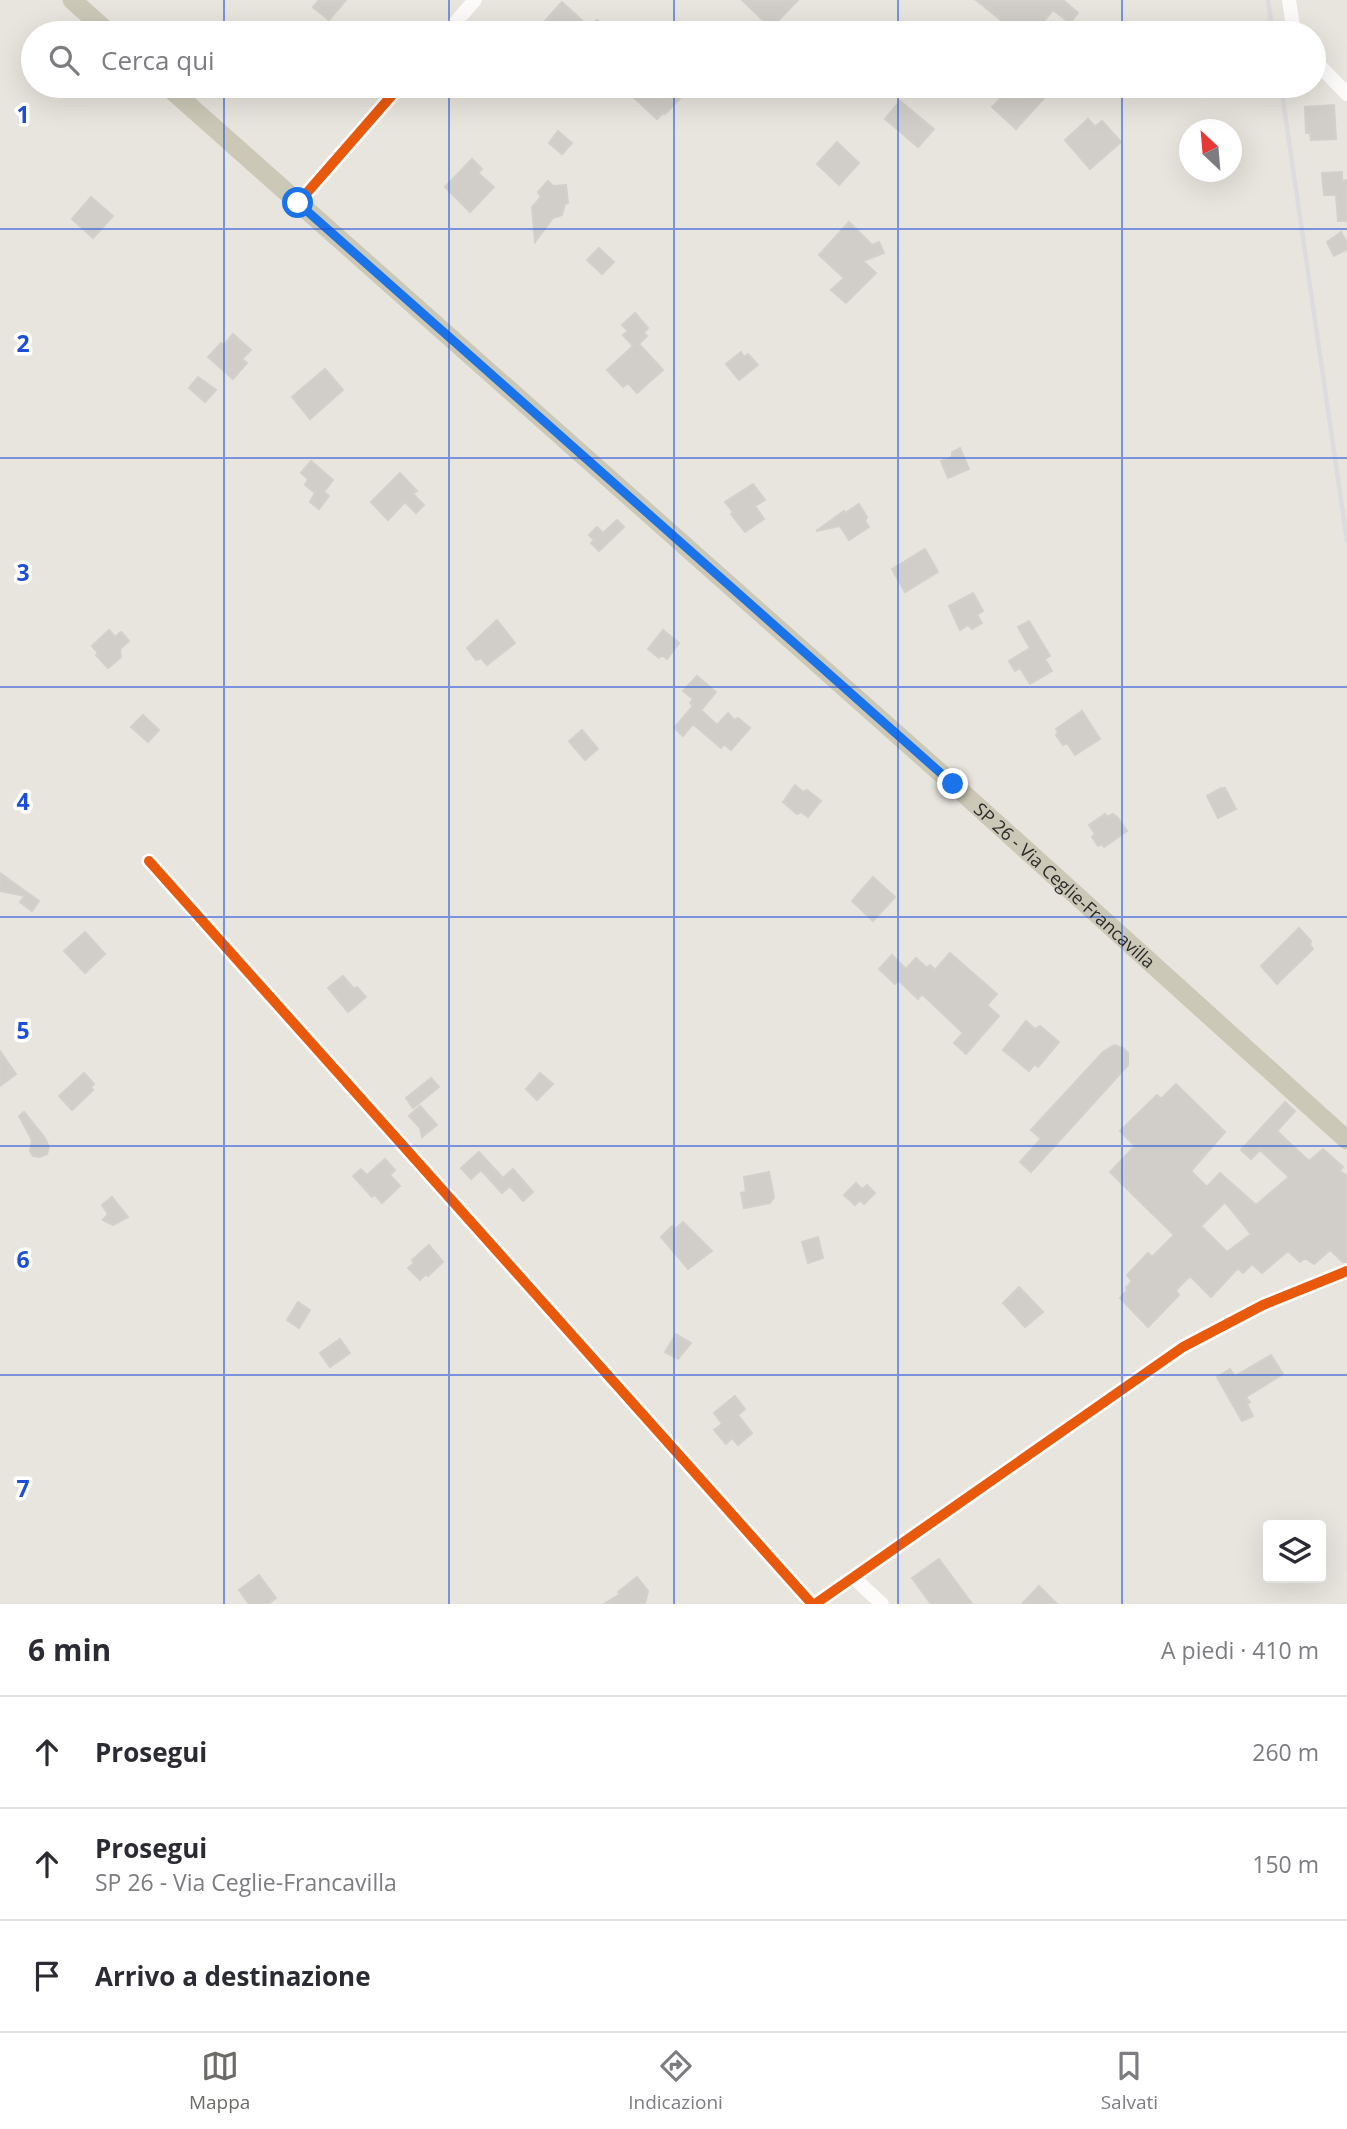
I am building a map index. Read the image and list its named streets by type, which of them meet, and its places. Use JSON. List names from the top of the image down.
{
  "streets": {
    "main road": ["SP 26 - Via Ceglie-Francavilla"]
  },
  "north": "top left",
  "page": {
    "search": "Cerca qui",
    "heading": ["6 min", "A piedi · 410 m"],
    "list": [
      ["Prosegui", "260 m"],
      ["Prosegui", "SP 26 - Via Ceglie-Francavilla", "150 m"],
      "Arrivo a destinazione"
    ],
    "nav": ["Mappa", "Indicazioni", "Salvati"]
  },
  "grid": {
    "rows": [
      "1",
      "2",
      "3",
      "4",
      "5",
      "6",
      "7"
    ]
  }
}
